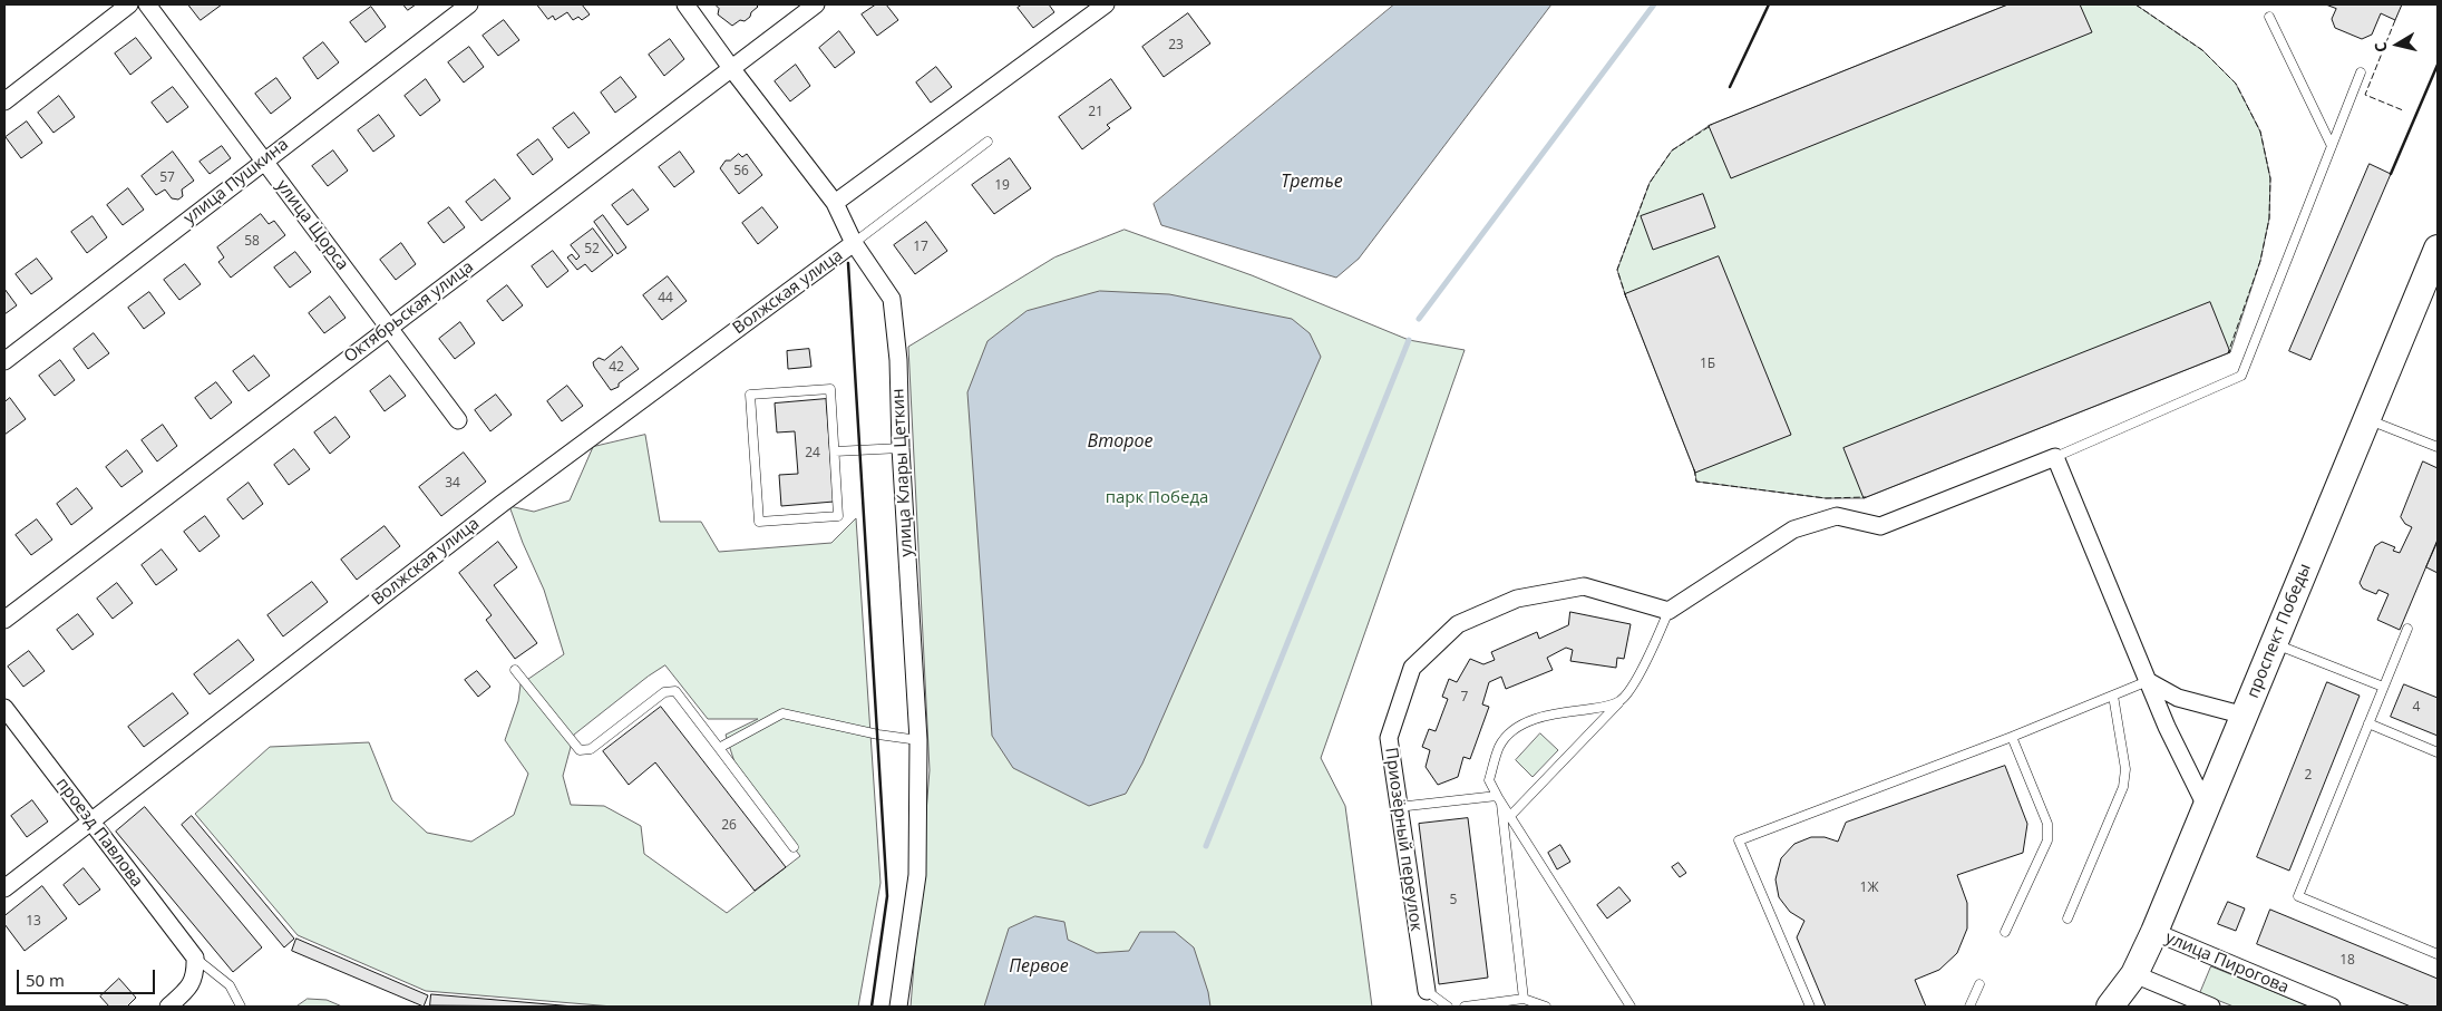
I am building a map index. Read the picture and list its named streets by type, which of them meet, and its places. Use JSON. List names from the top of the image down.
{
  "streets": {
    "main road": ["проспект Победы"],
    "street": [
      "улица Пушкина",
      "улица Щорса",
      "Волжская улица",
      "Октябрьская улица",
      "улица Клары Цеткин",
      "проезд Павлова",
      "Приозёрный переулок",
      "улица Пирогова"
    ]
  },
  "crossings": [
    ["улица Пушкина", "улица Щорса"],
    ["улица Щорса", "Октябрьская улица"],
    ["Волжская улица", "улица Клары Цеткин"],
    ["Волжская улица", "проезд Павлова"],
    ["Октябрьская улица", "улица Клары Цеткин"],
    ["проспект Победы", "улица Пирогова"]
  ],
  "water": ["Третье", "Второе", "Первое"],
  "parks": ["парк Победa"],
  "house_numbers": [
    "23",
    "21",
    "56",
    "57",
    "19",
    "58",
    "17",
    "52",
    "44",
    "1Б",
    "42",
    "24",
    "34",
    "7",
    "4",
    "2",
    "26",
    "1Ж",
    "5",
    "13",
    "18"
  ],
  "scale_bar": "50 m",
  "north": "left"
}
